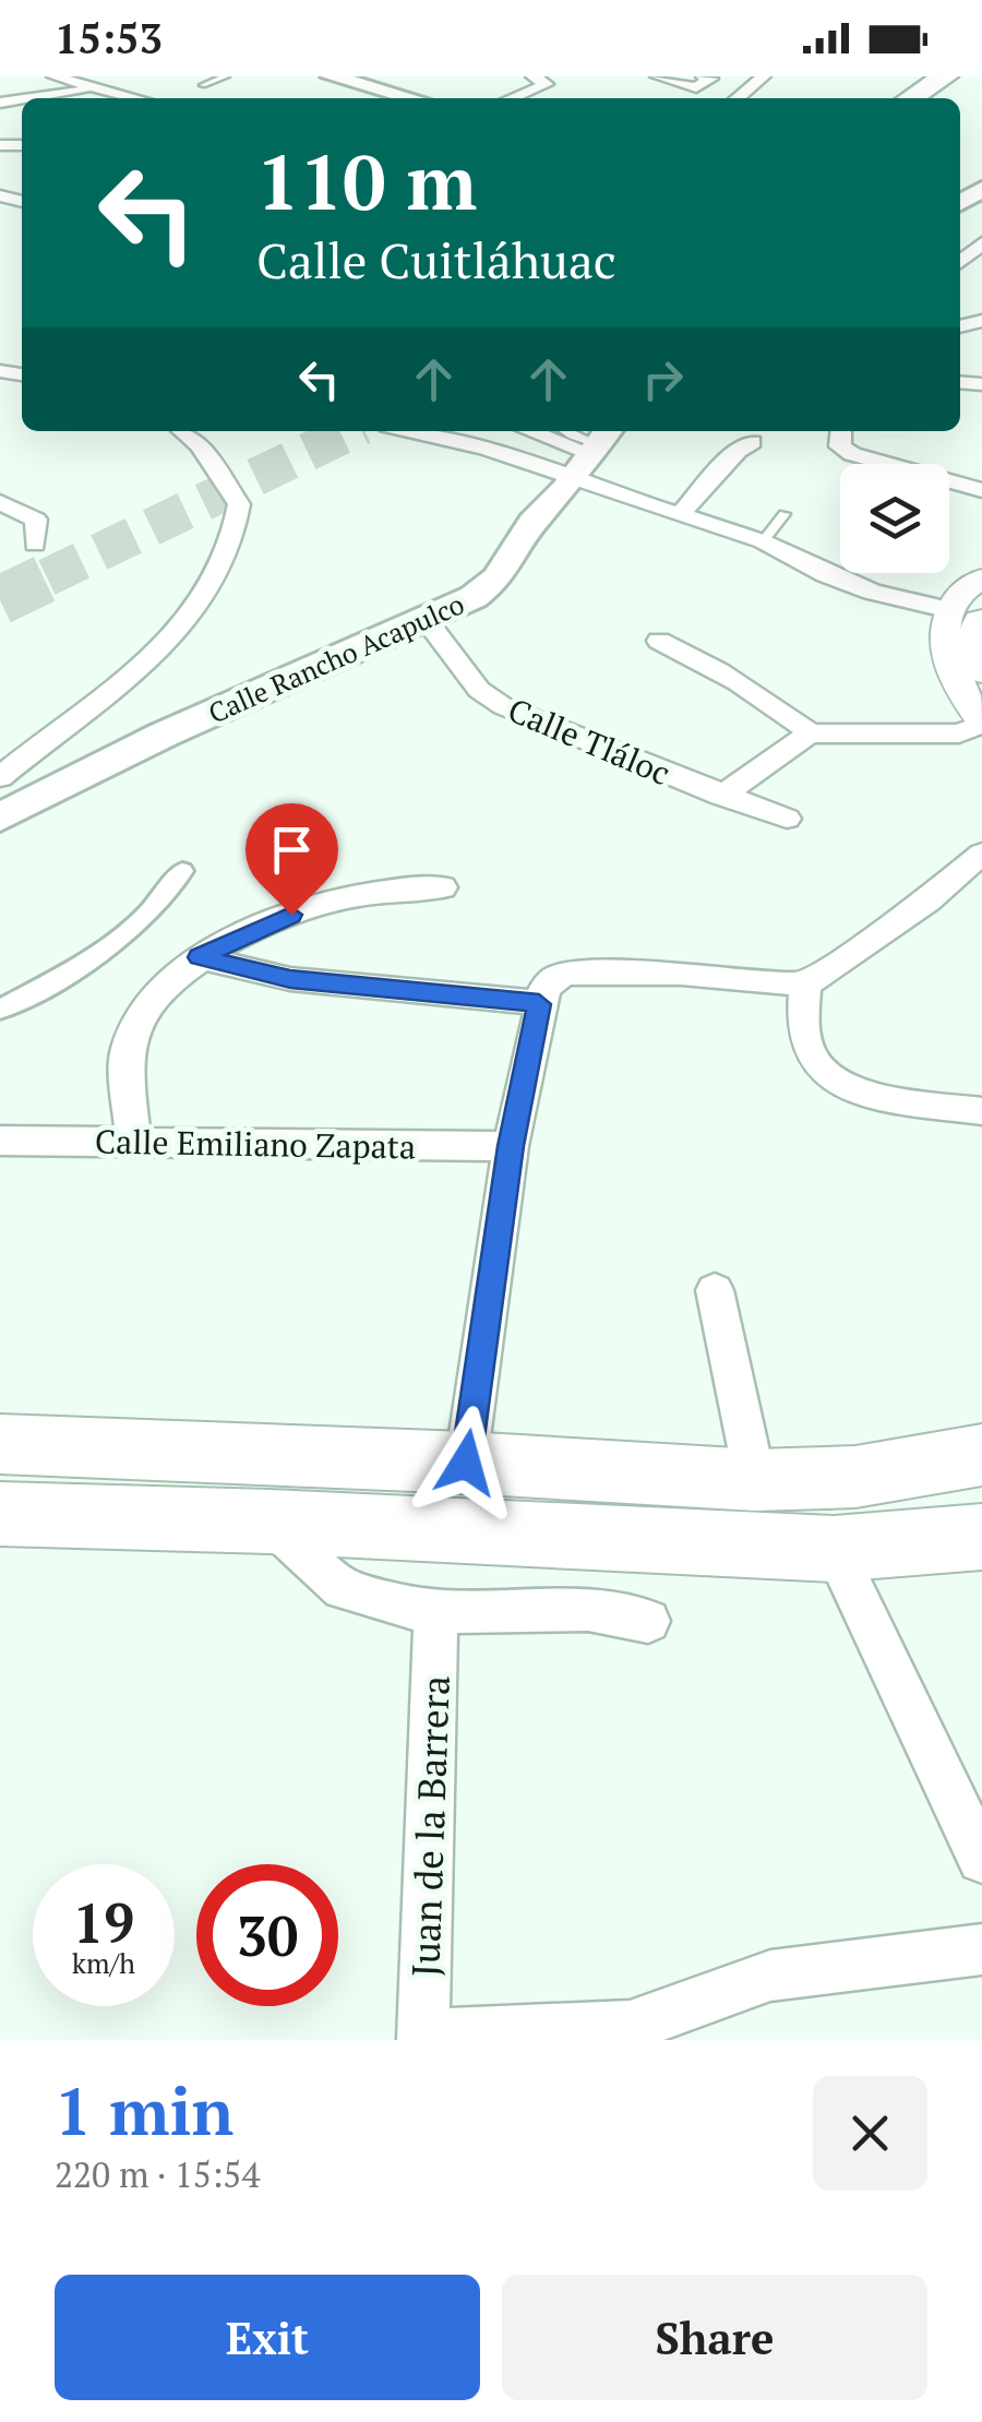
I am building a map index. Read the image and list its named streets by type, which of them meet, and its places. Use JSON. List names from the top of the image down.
{
  "streets": {
    "main road": ["Calle Rancho Acapulco"],
    "street": ["Calle Tláloc", "Calle Emiliano Zapata", "Juan de la Barrera"]
  },
  "crossings": [
    ["Calle Rancho Acapulco", "Calle Tláloc"]
  ],
  "page": {
    "status": "15:53",
    "turn": ["110 m", "Calle Cuitláhuac"],
    "speed": "19 km/h",
    "limit": "30",
    "heading": ["1 min", "220 m · 15:54"],
    "buttons": ["Exit", "Share"]
  }
}
